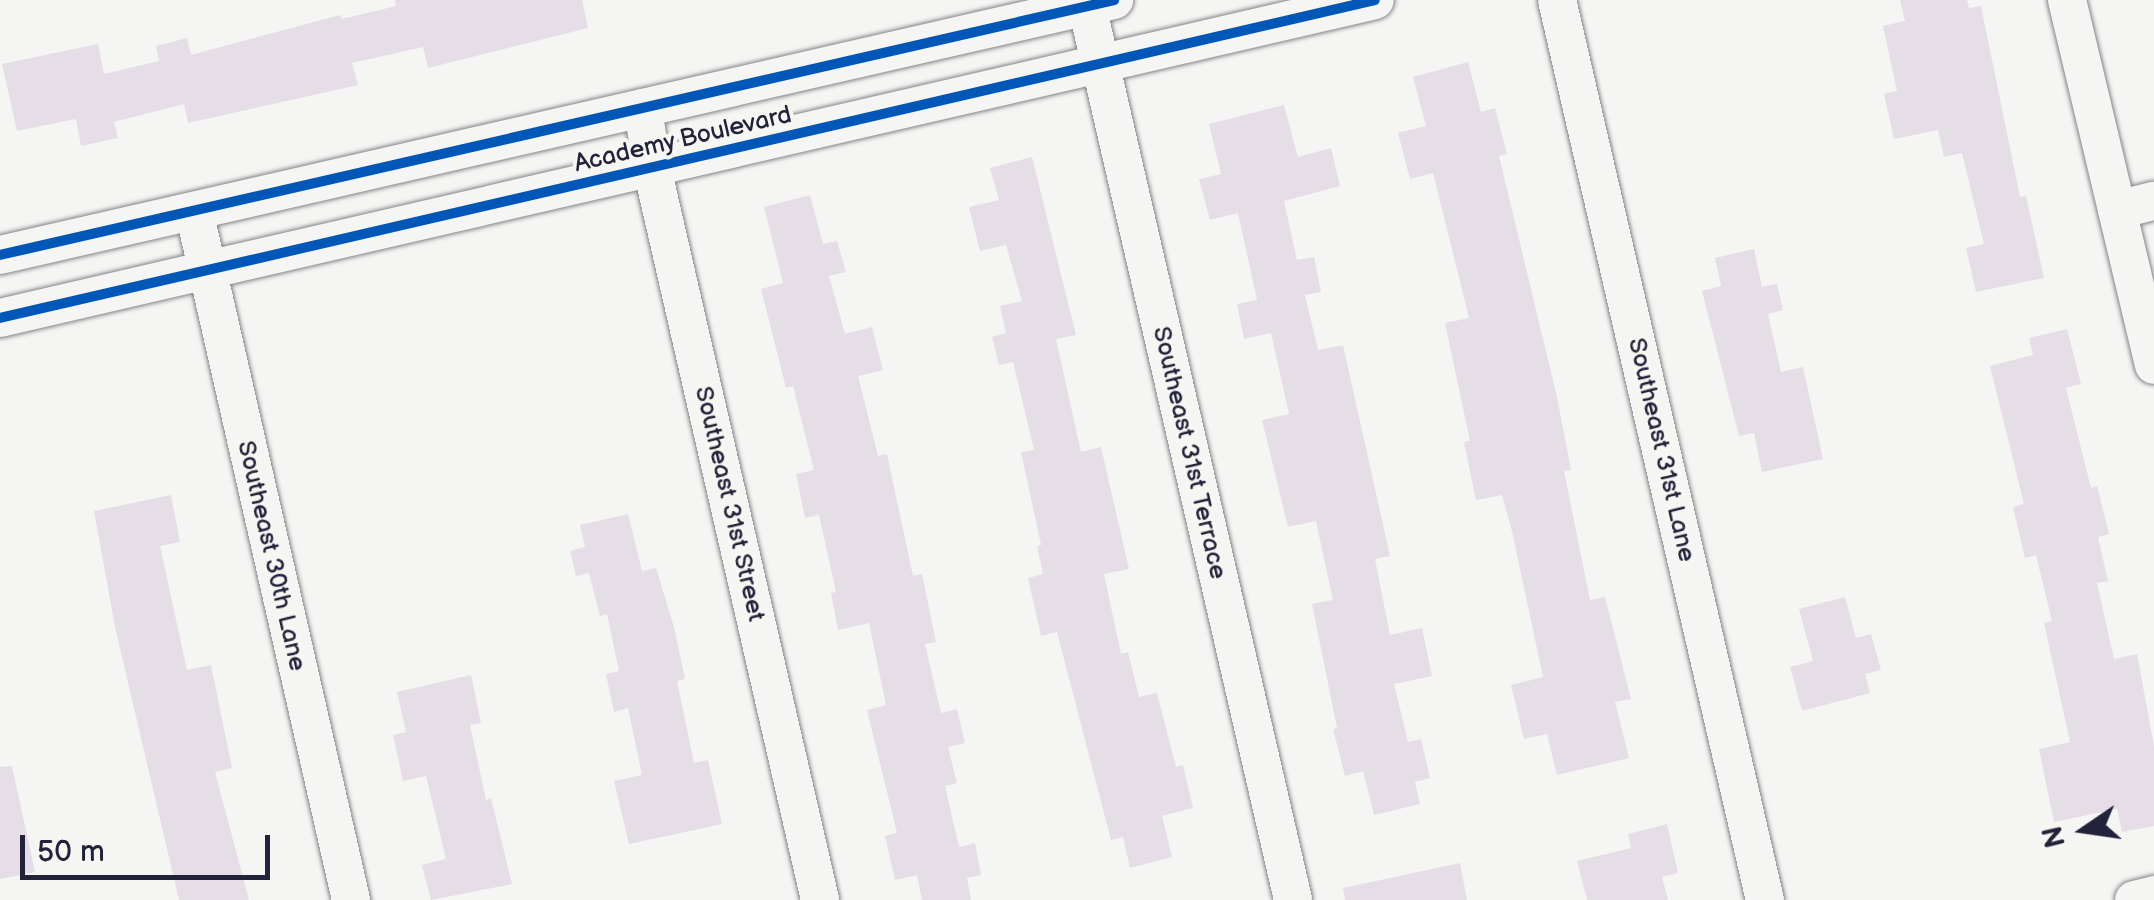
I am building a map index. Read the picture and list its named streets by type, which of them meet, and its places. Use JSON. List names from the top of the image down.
{
  "streets": {
    "street": [
      "Academy Boulevard",
      "Southeast 31st Lane",
      "Southeast 31st Terrace",
      "Southeast 31st Street",
      "Southeast 30th Lane"
    ]
  },
  "crossings": [
    ["Academy Boulevard", "Southeast 31st Terrace"],
    ["Academy Boulevard", "Southeast 31st Street"],
    ["Academy Boulevard", "Southeast 30th Lane"]
  ],
  "scale_bar": "50 m",
  "north": "left"
}
